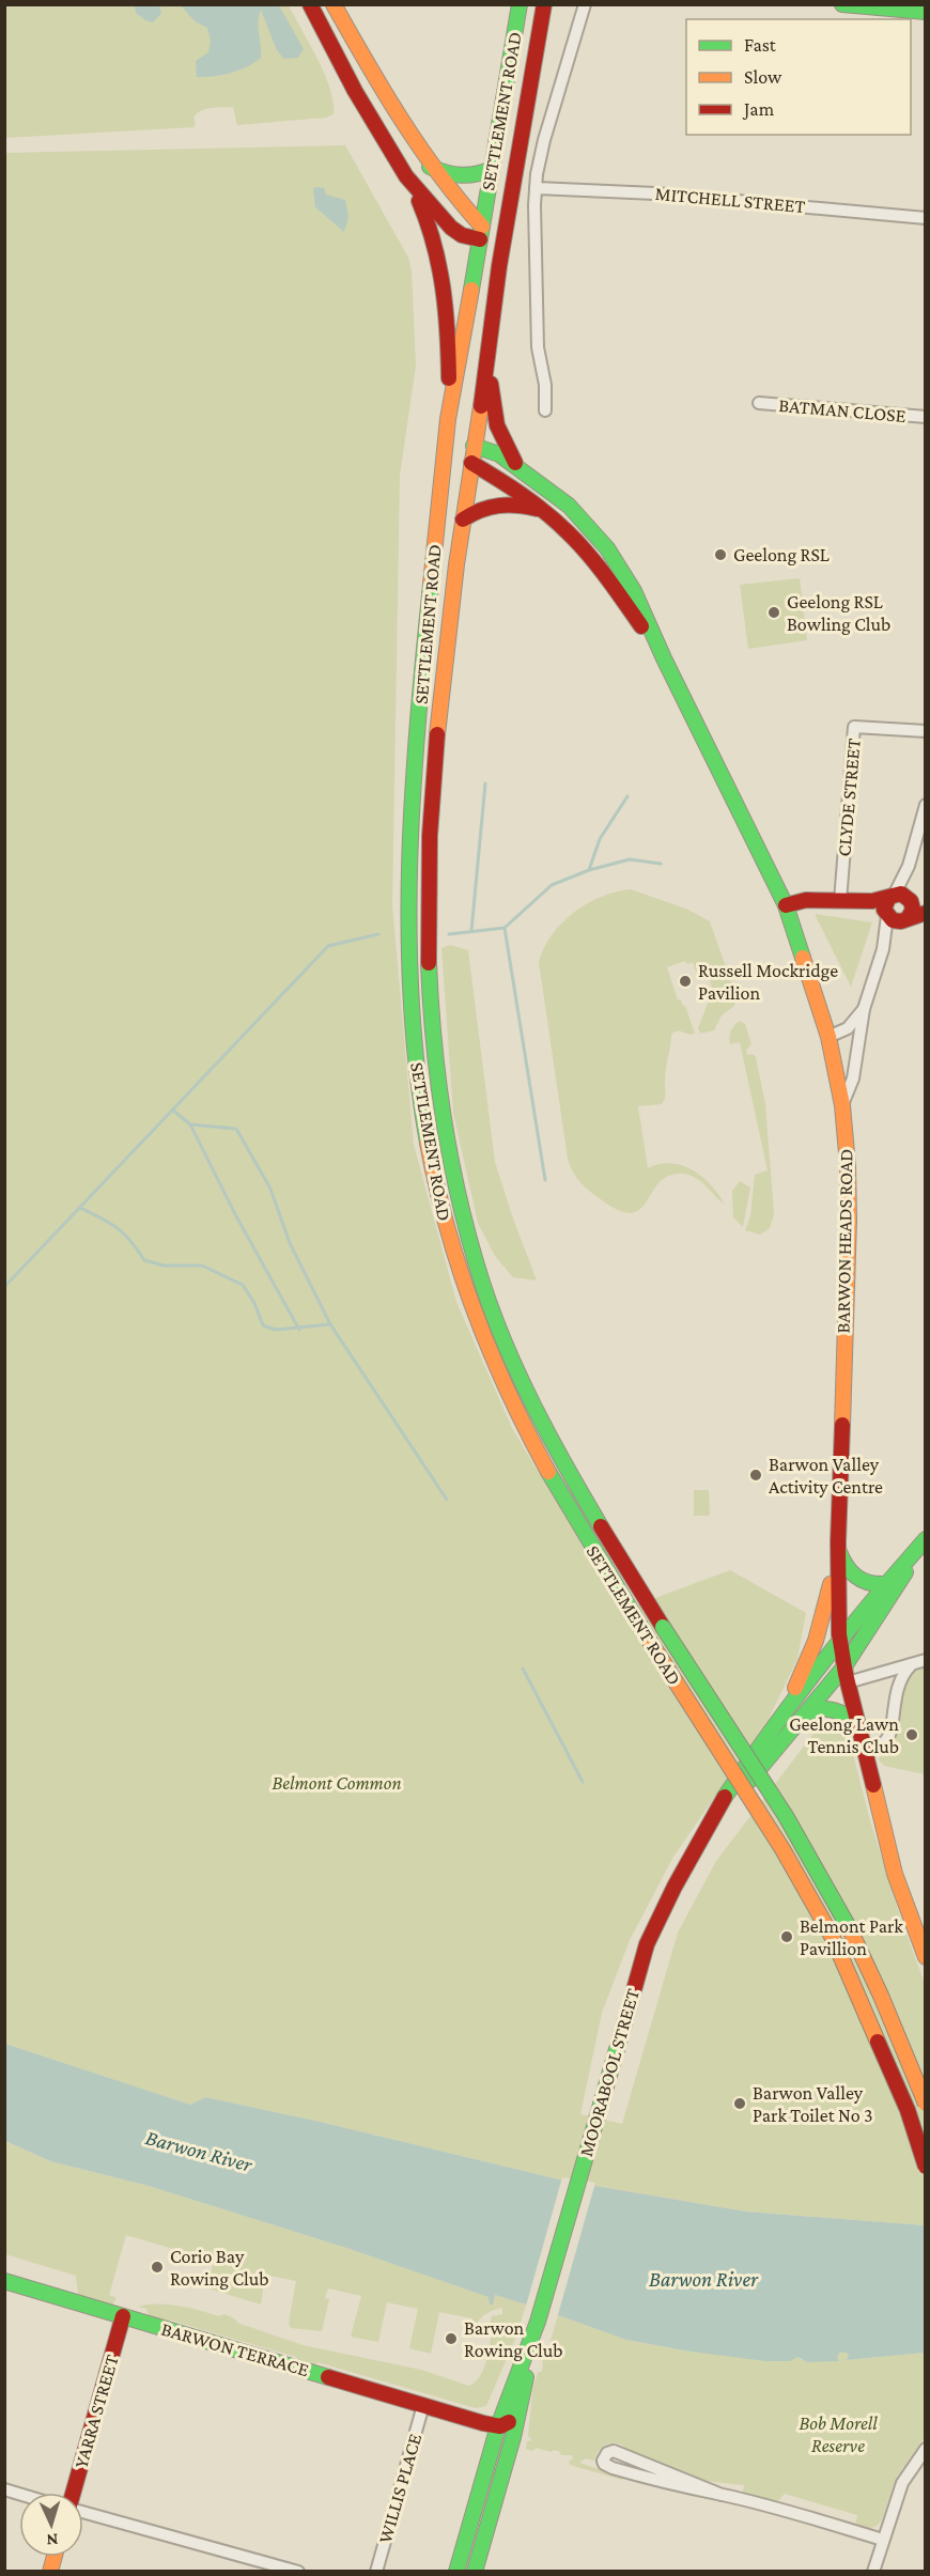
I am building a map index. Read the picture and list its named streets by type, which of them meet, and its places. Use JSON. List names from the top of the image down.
{
  "streets": {
    "main road": [
      "SETTLEMENT ROAD",
      "BARWON HEADS ROAD",
      "MOORABOOL STREET",
      "BARWON TERRACE",
      "YARRA STREET"
    ],
    "street": [
      "MITCHELL STREET",
      "BATMAN CLOSE",
      "CLYDE STREET",
      "WILLIS PLACE"
    ]
  },
  "crossings": [
    ["SETTLEMENT ROAD", "BARWON HEADS ROAD"],
    ["BARWON HEADS ROAD", "MOORABOOL STREET"],
    ["MOORABOOL STREET", "BARWON TERRACE"],
    ["BARWON TERRACE", "YARRA STREET"],
    ["BARWON TERRACE", "WILLIS PLACE"]
  ],
  "water": ["Barwon River"],
  "parks": ["Belmont Common", "Bob Morell Reserve"],
  "places": [
    "Geelong RSL",
    "Geelong RSL Bowling Club",
    "Russell Mockridge Pavilion",
    "Barwon Valley Activity Centre",
    "Geelong Lawn Tennis Club",
    "Belmont Park Pavillion",
    "Barwon Valley Park Toilet No 3",
    "Corio Bay Rowing Club",
    "Barwon Rowing Club"
  ],
  "legend": ["Fast", "Slow", "Jam"],
  "north": "bottom"
}
